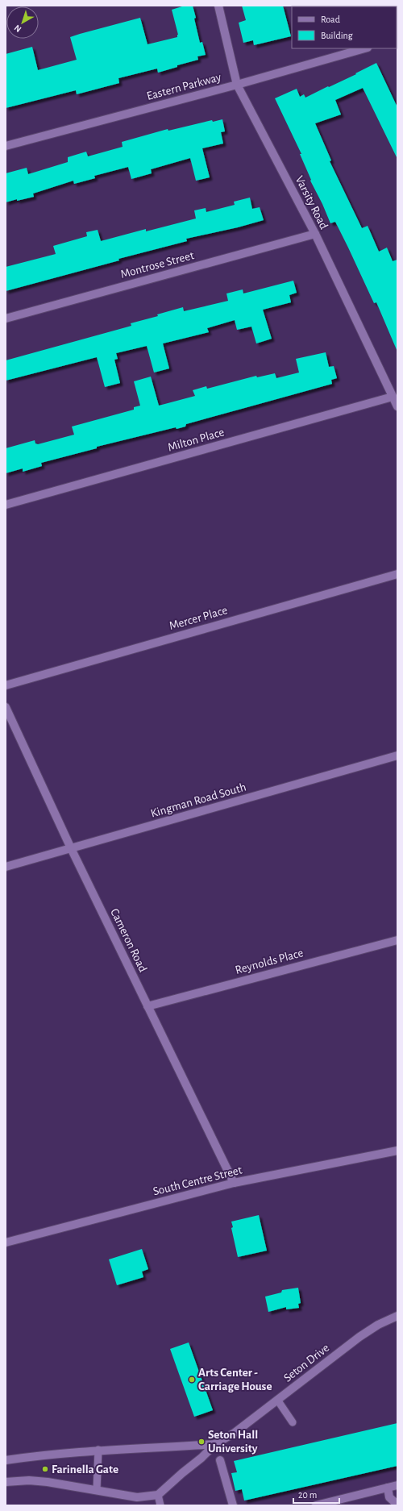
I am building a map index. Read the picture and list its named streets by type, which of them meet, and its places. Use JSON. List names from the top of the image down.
{
  "streets": {
    "street": [
      "Eastern Parkway",
      "Varsity Road",
      "Montrose Street",
      "Milton Place",
      "Mercer Place",
      "Kingman Road South",
      "Cameron Road",
      "Reynolds Place",
      "South Centre Street",
      "Seton Drive"
    ]
  },
  "crossings": [
    ["Eastern Parkway", "Varsity Road"],
    ["Varsity Road", "Montrose Street"],
    ["Varsity Road", "Milton Place"],
    ["Kingman Road South", "Cameron Road"],
    ["Cameron Road", "Reynolds Place"],
    ["Cameron Road", "South Centre Street"]
  ],
  "places": ["Arts Center - Carriage House", "Seton Hall University", "Farinella Gate"],
  "legend": ["Road", "Building"],
  "scale_bar": "20 m",
  "north": "bottom left"
}
